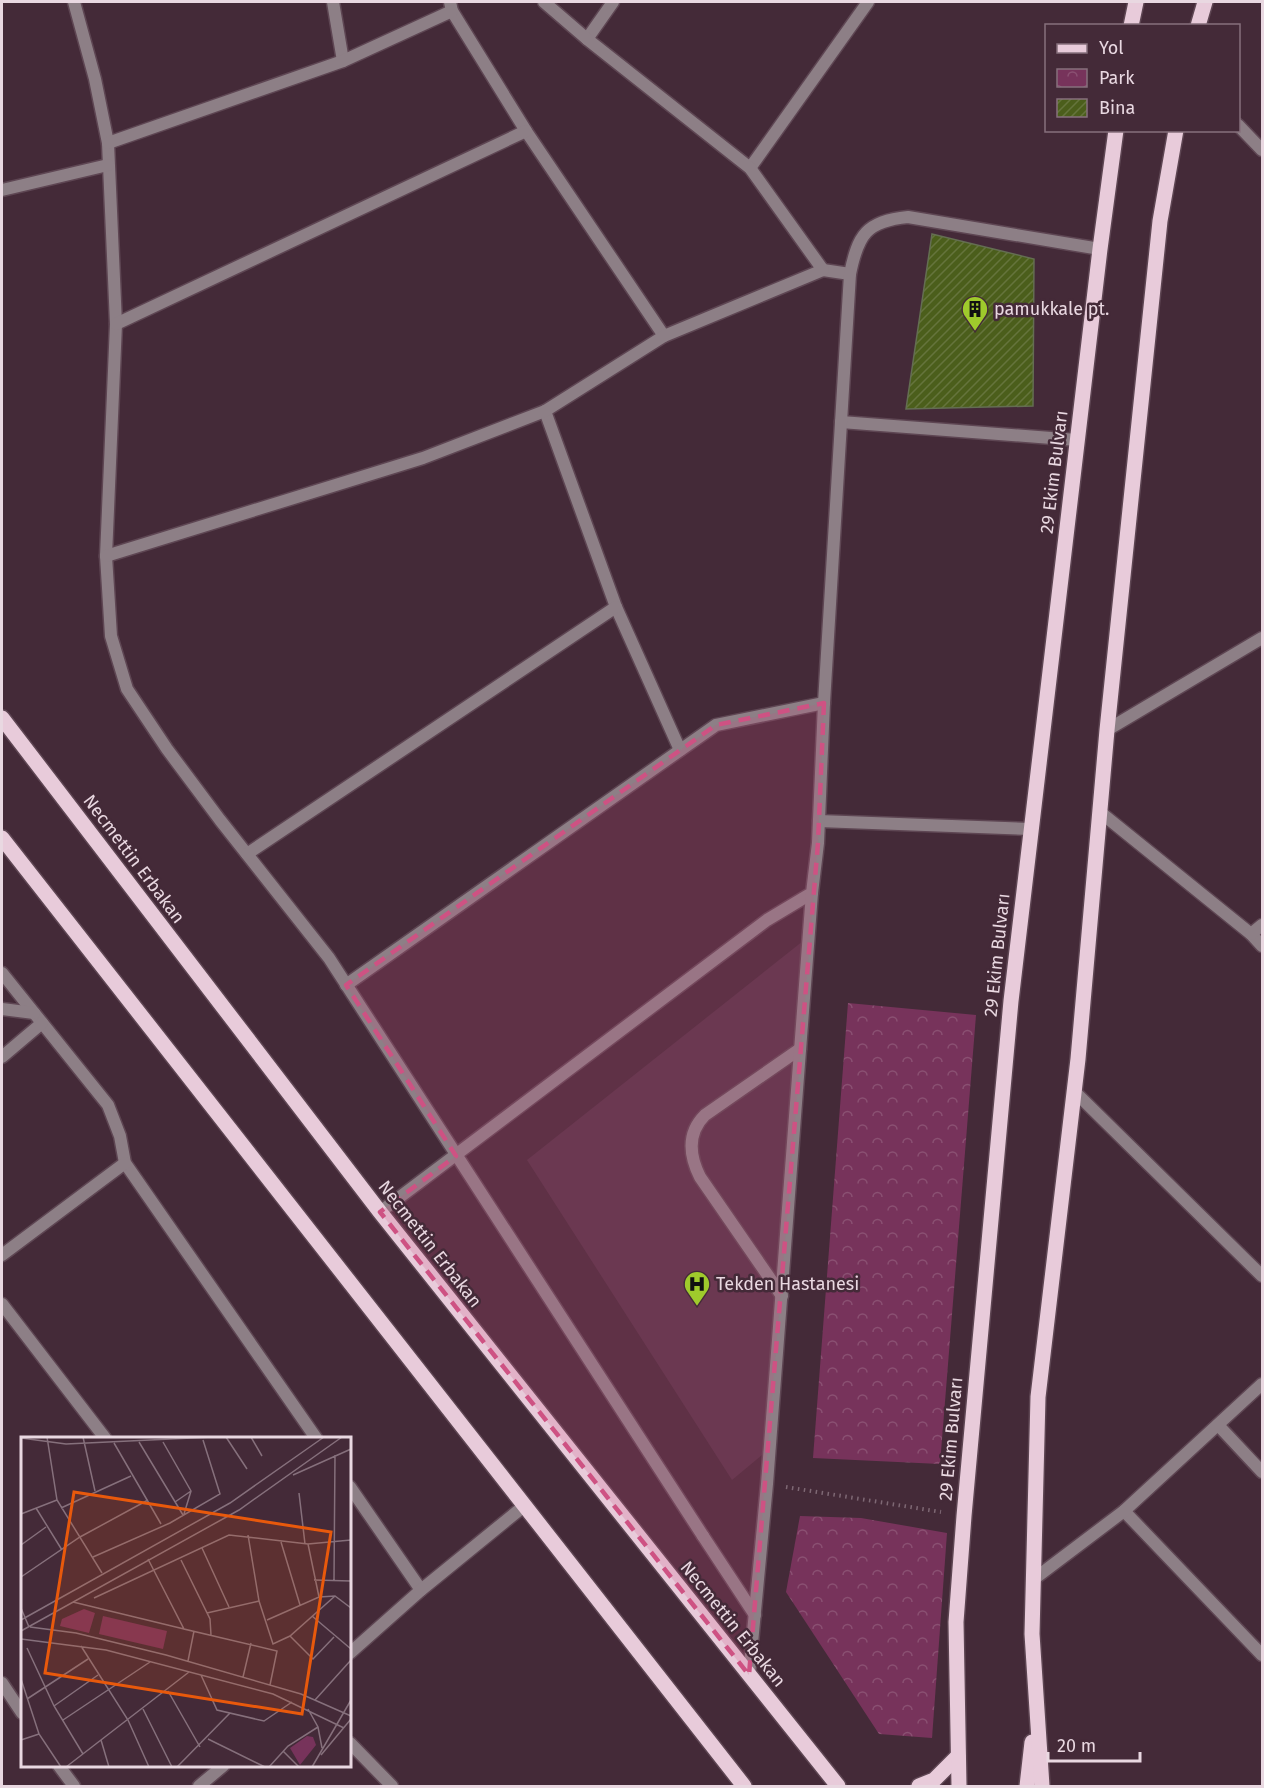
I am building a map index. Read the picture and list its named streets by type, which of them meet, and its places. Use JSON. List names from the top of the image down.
{
  "streets": {
    "main road": ["29 Ekim Bulvarı", "Necmettin Erbakan"]
  },
  "places": {
    "building": ["pamukkale pt."],
    "hospital": ["Tekden Hastanesi"]
  },
  "legend": ["Yol", "Park", "Bina"],
  "scale_bar": "20 m"
}
